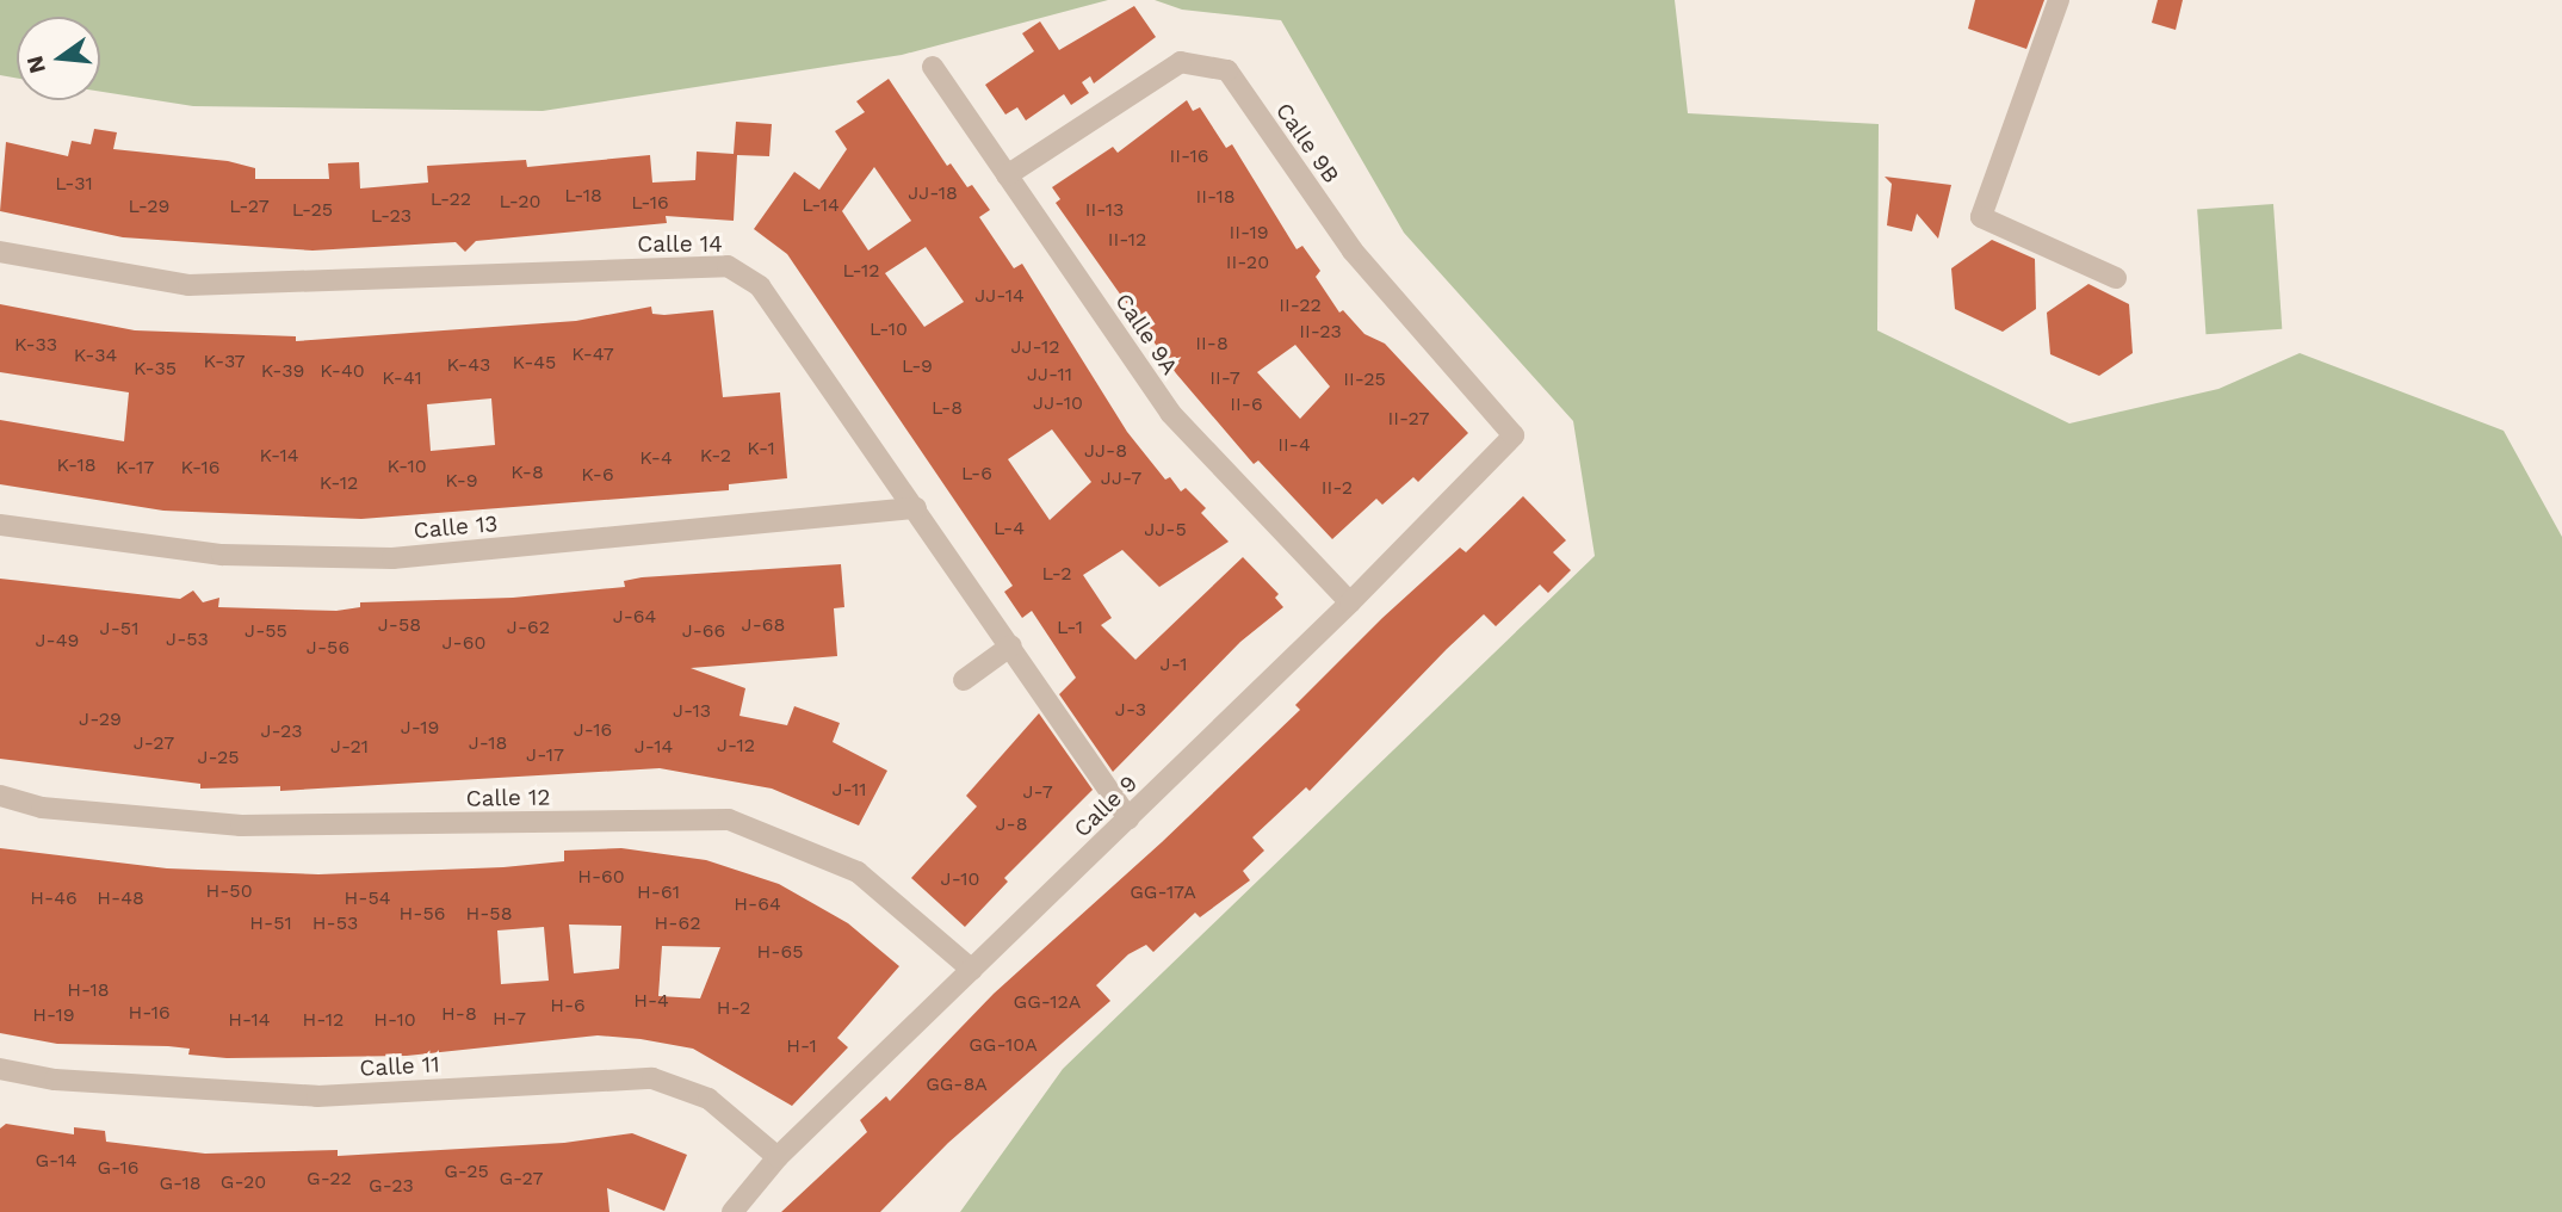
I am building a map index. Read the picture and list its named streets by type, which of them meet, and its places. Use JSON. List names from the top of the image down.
{
  "streets": {
    "street": [
      "Calle 9B",
      "Calle 14",
      "Calle 9A",
      "Calle 13",
      "Calle 12",
      "Calle 9",
      "Calle 11"
    ]
  },
  "crossings": [
    ["Calle 9B", "Calle 9A"],
    ["Calle 9B", "Calle 9"],
    ["Calle 14", "Calle 13"],
    ["Calle 14", "Calle 9"],
    ["Calle 9A", "Calle 9"],
    ["Calle 12", "Calle 9"],
    ["Calle 9", "Calle 11"]
  ],
  "house_numbers": [
    "II-16",
    "L-31",
    "JJ-18",
    "L-18",
    "II-18",
    "L-22",
    "L-20",
    "L-16",
    "L-14",
    "L-29",
    "L-27",
    "L-25",
    "II-13",
    "L-23",
    "II-19",
    "II-12",
    "II-20",
    "L-12",
    "JJ-14",
    "II-22",
    "L-10",
    "II-23",
    "II-8",
    "K-33",
    "JJ-12",
    "K-47",
    "K-34",
    "K-37",
    "K-45",
    "K-43",
    "L-9",
    "K-35",
    "K-39",
    "K-40",
    "JJ-11",
    "K-41",
    "II-7",
    "II-25",
    "JJ-10",
    "II-6",
    "L-8",
    "II-27",
    "II-4",
    "K-1",
    "JJ-8",
    "K-14",
    "K-2",
    "K-4",
    "K-18",
    "K-10",
    "K-17",
    "K-16",
    "K-8",
    "L-6",
    "K-6",
    "JJ-7",
    "K-9",
    "K-12",
    "II-2",
    "L-4",
    "JJ-5",
    "L-2",
    "J-64",
    "J-58",
    "J-68",
    "J-62",
    "L-1",
    "J-51",
    "J-55",
    "J-66",
    "J-53",
    "J-49",
    "J-60",
    "J-56",
    "J-1",
    "J-3",
    "J-13",
    "J-29",
    "J-19",
    "J-16",
    "J-23",
    "J-27",
    "J-18",
    "J-12",
    "J-21",
    "J-14",
    "J-17",
    "J-25",
    "J-11",
    "J-7",
    "J-8",
    "H-60",
    "J-10",
    "H-50",
    "H-61",
    "GG-17A",
    "H-46",
    "H-48",
    "H-54",
    "H-64",
    "H-56",
    "H-58",
    "H-51",
    "H-53",
    "H-62",
    "H-65",
    "H-18",
    "H-4",
    "GG-12A",
    "H-6",
    "H-2",
    "H-16",
    "H-8",
    "H-19",
    "H-7",
    "H-14",
    "H-12",
    "H-10",
    "GG-10A",
    "H-1",
    "GG-8A",
    "G-14",
    "G-16",
    "G-25",
    "G-22",
    "G-27",
    "G-20",
    "G-18",
    "G-23"
  ],
  "north": "left"
}
